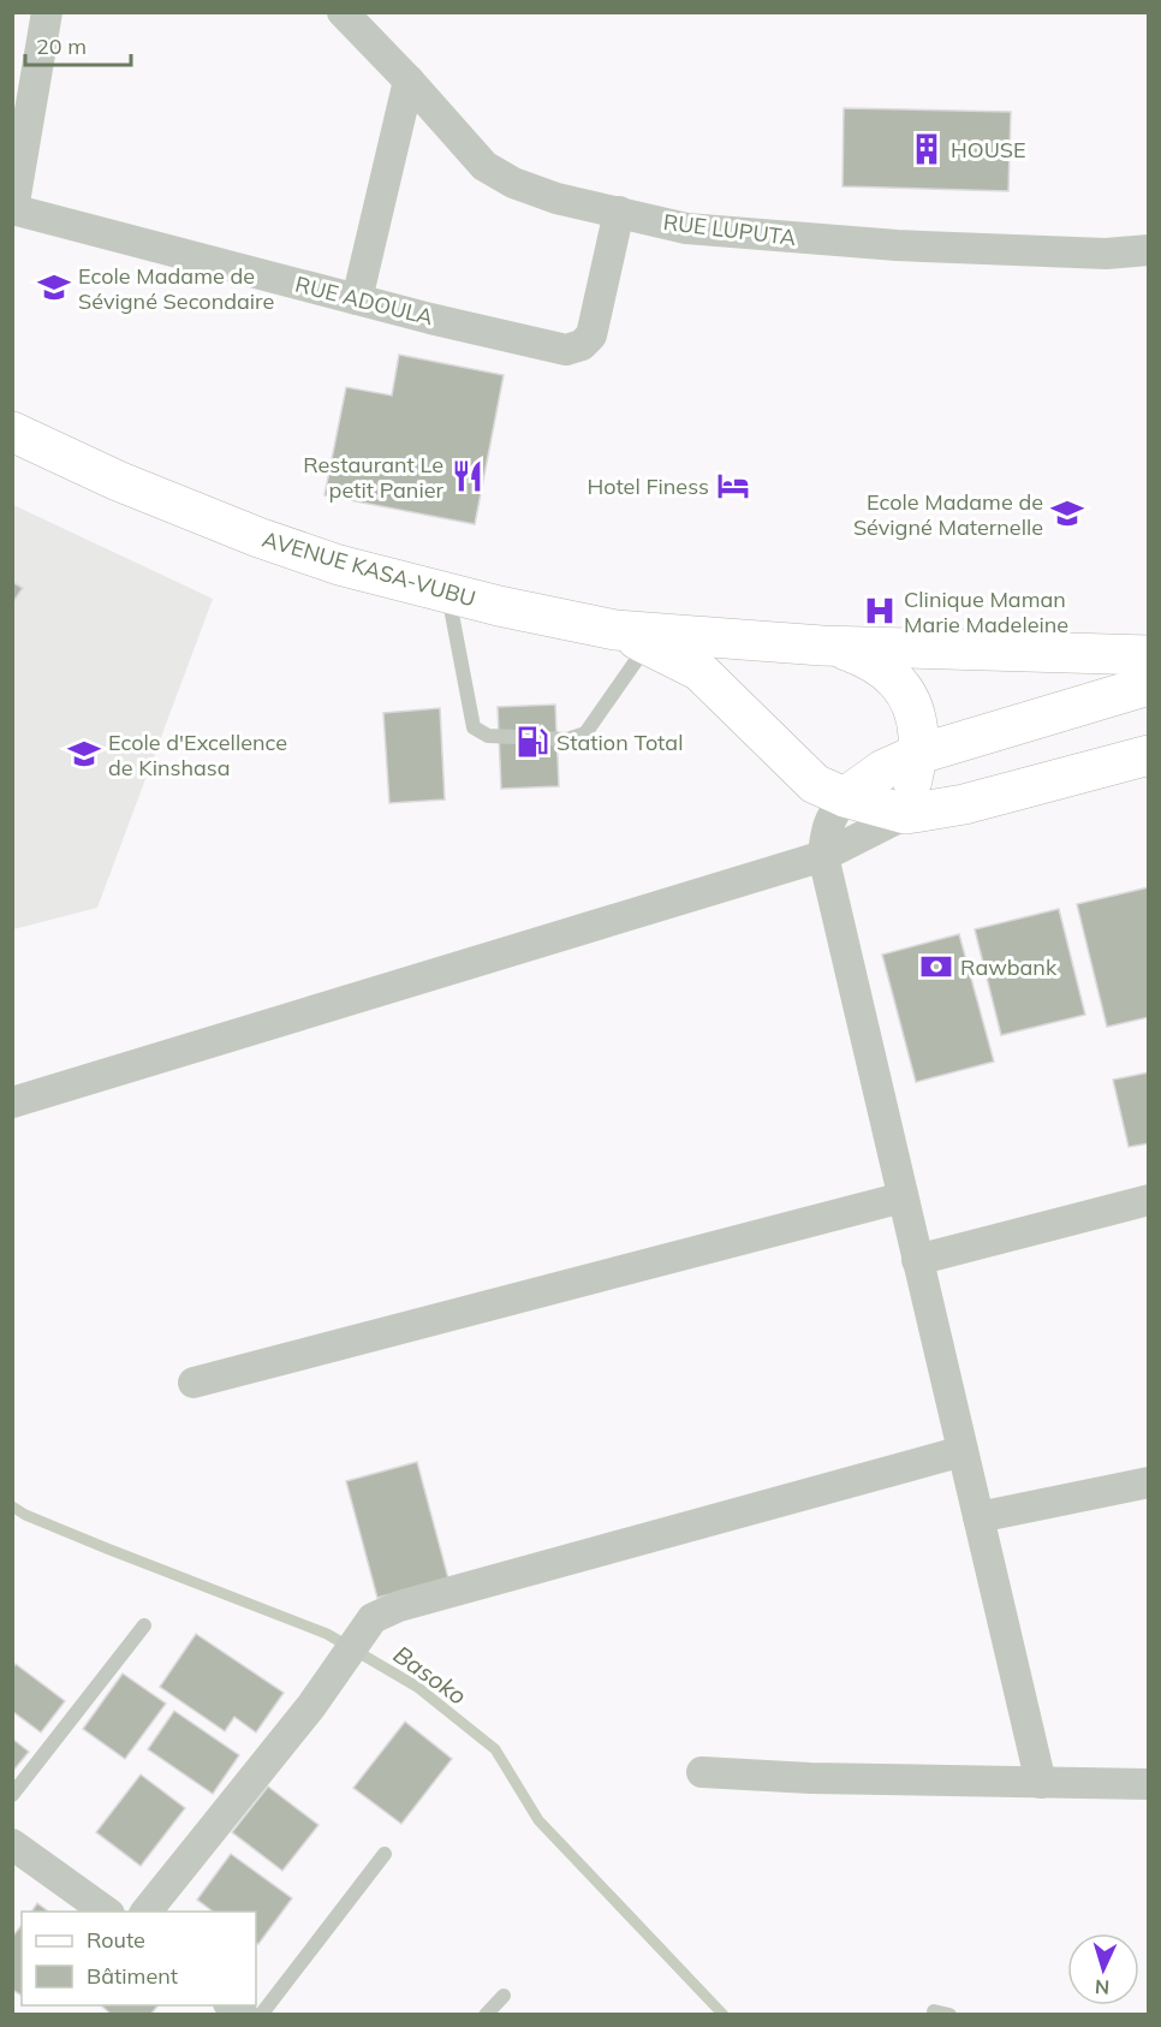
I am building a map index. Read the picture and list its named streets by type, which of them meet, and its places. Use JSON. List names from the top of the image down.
{
  "streets": {
    "main road": ["AVENUE KASA-VUBU"],
    "street": ["RUE LUPUTA", "RUE ADOULA"]
  },
  "crossings": [
    ["RUE LUPUTA", "RUE ADOULA"]
  ],
  "water": ["Basoko"],
  "places": {
    "building": ["HOUSE"],
    "school or university": ["Ecole Madame de Sévigné Secondaire", "Ecole Madame de Sévigné Maternelle", "Ecole d'Excellence de Kinshasa"],
    "restaurant": ["Restaurant Le petit Panier"],
    "hotel": ["Hotel Finess"],
    "hospital": ["Clinique Maman Marie Madeleine"],
    "fuel station": ["Station Total"],
    "bank": ["Rawbank"]
  },
  "legend": ["Route", "Bâtiment"],
  "scale_bar": "20 m",
  "north": "bottom"
}
